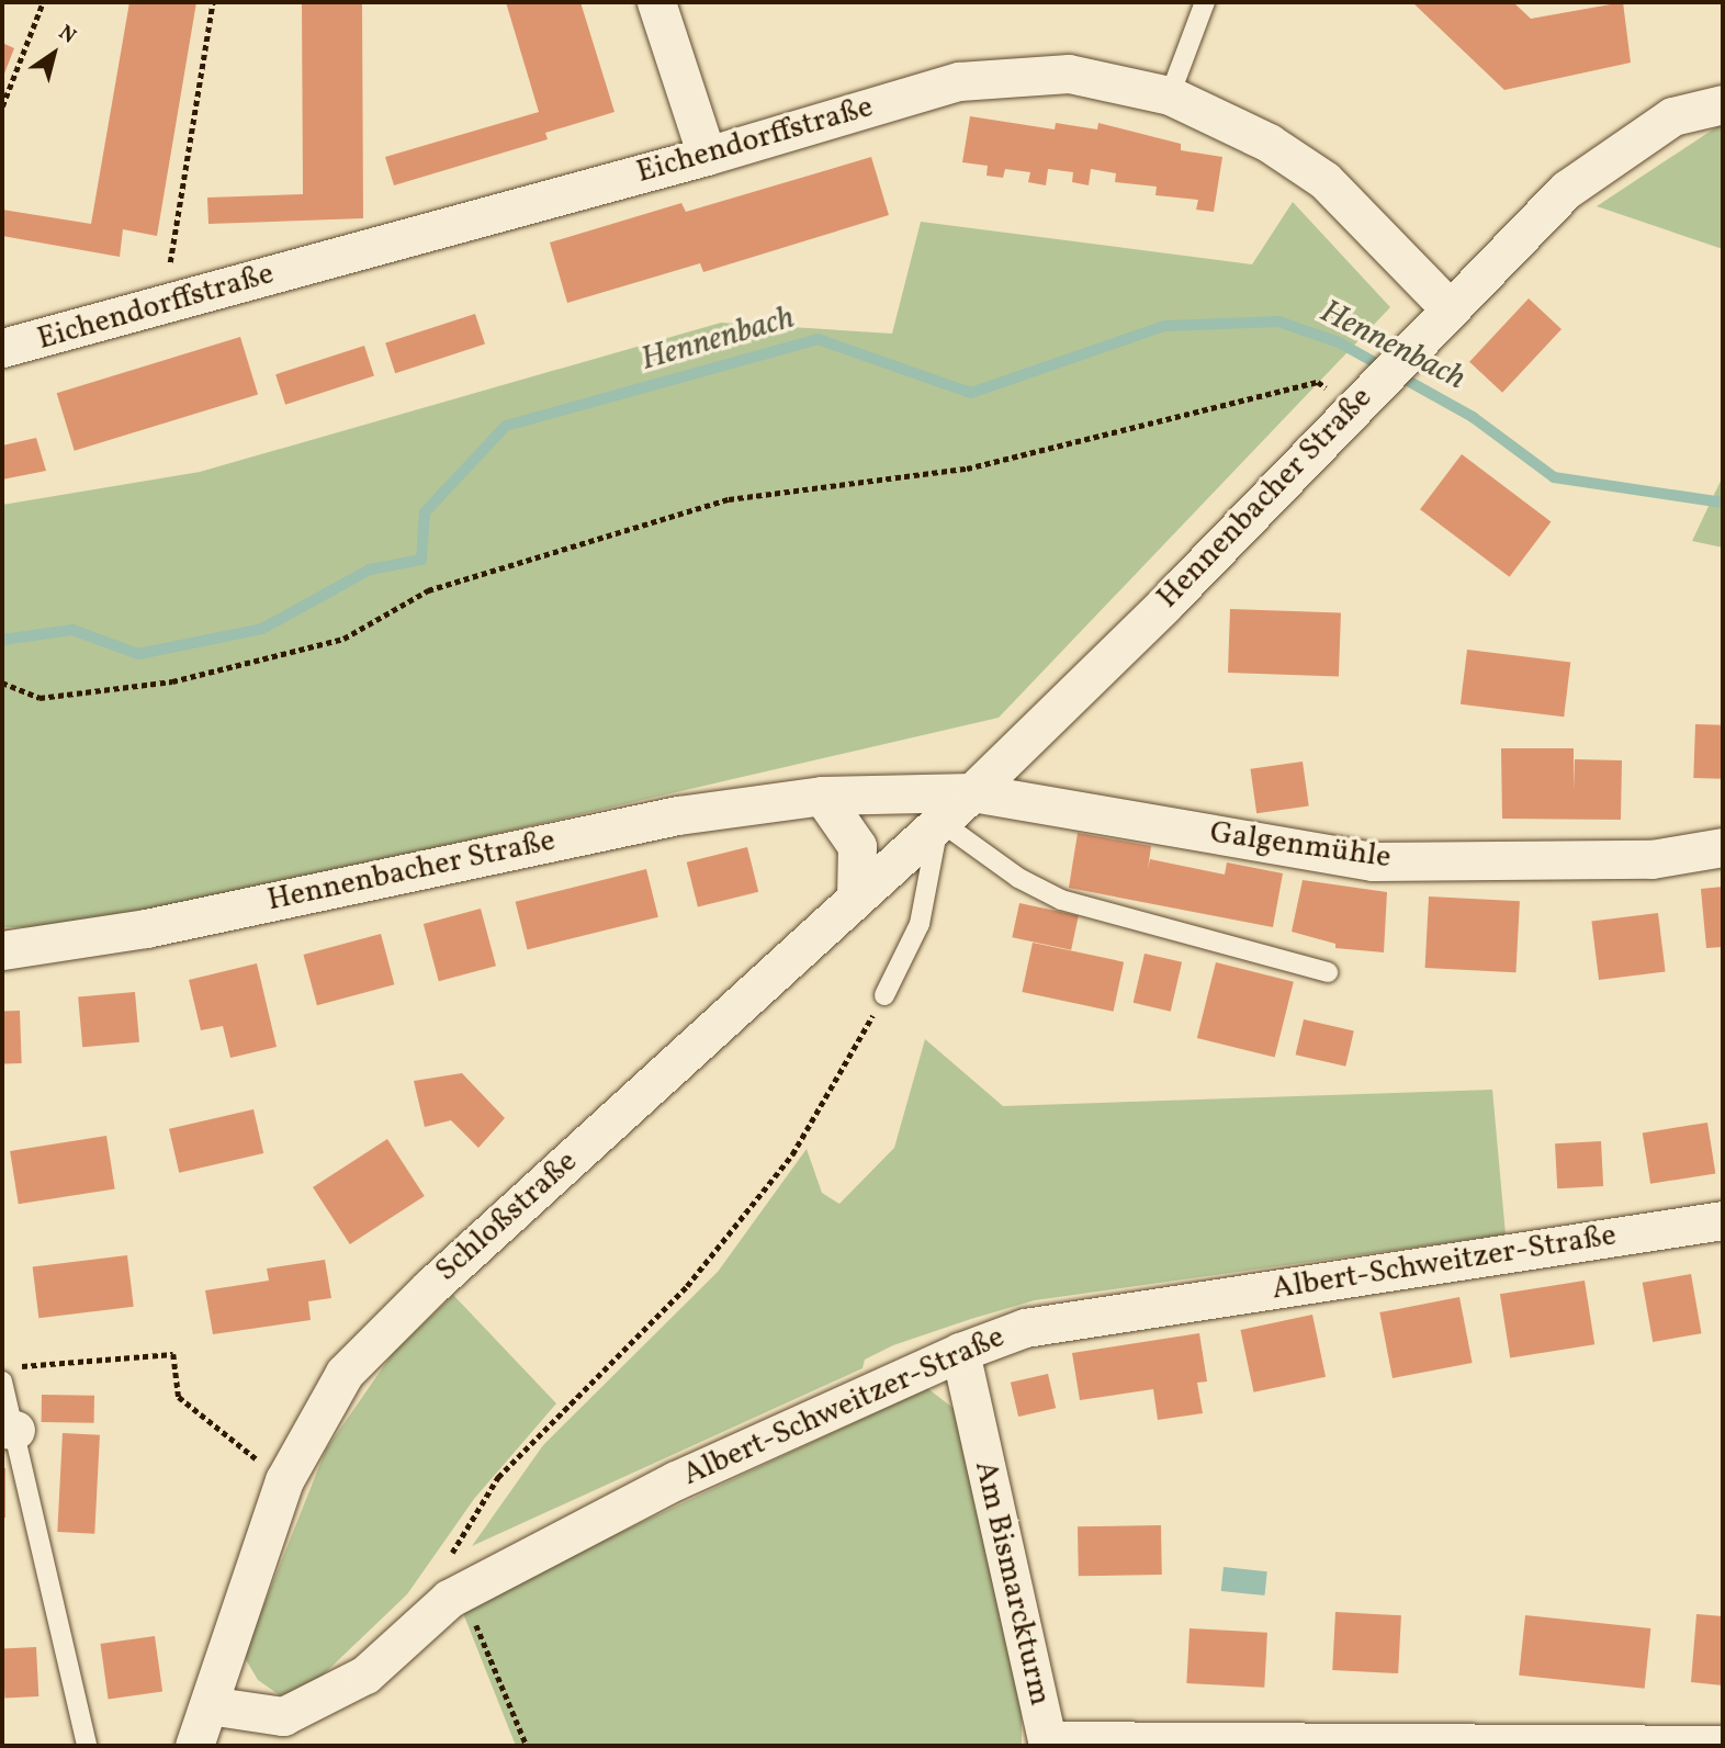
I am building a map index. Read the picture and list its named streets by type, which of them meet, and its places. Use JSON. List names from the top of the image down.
{
  "streets": {
    "street": [
      "Eichendorffstraße",
      "Hennenbacher Straße",
      "Galgenmühle",
      "Schloßstraße",
      "Albert-Schweitzer-Straße",
      "Am Bismarckturm"
    ]
  },
  "crossings": [
    ["Eichendorffstraße", "Hennenbacher Straße"],
    ["Hennenbacher Straße", "Galgenmühle"],
    ["Hennenbacher Straße", "Schloßstraße"],
    ["Galgenmühle", "Schloßstraße"],
    ["Schloßstraße", "Albert-Schweitzer-Straße"],
    ["Albert-Schweitzer-Straße", "Am Bismarckturm"]
  ],
  "water": ["Hennenbach"],
  "north": "top right"
}
